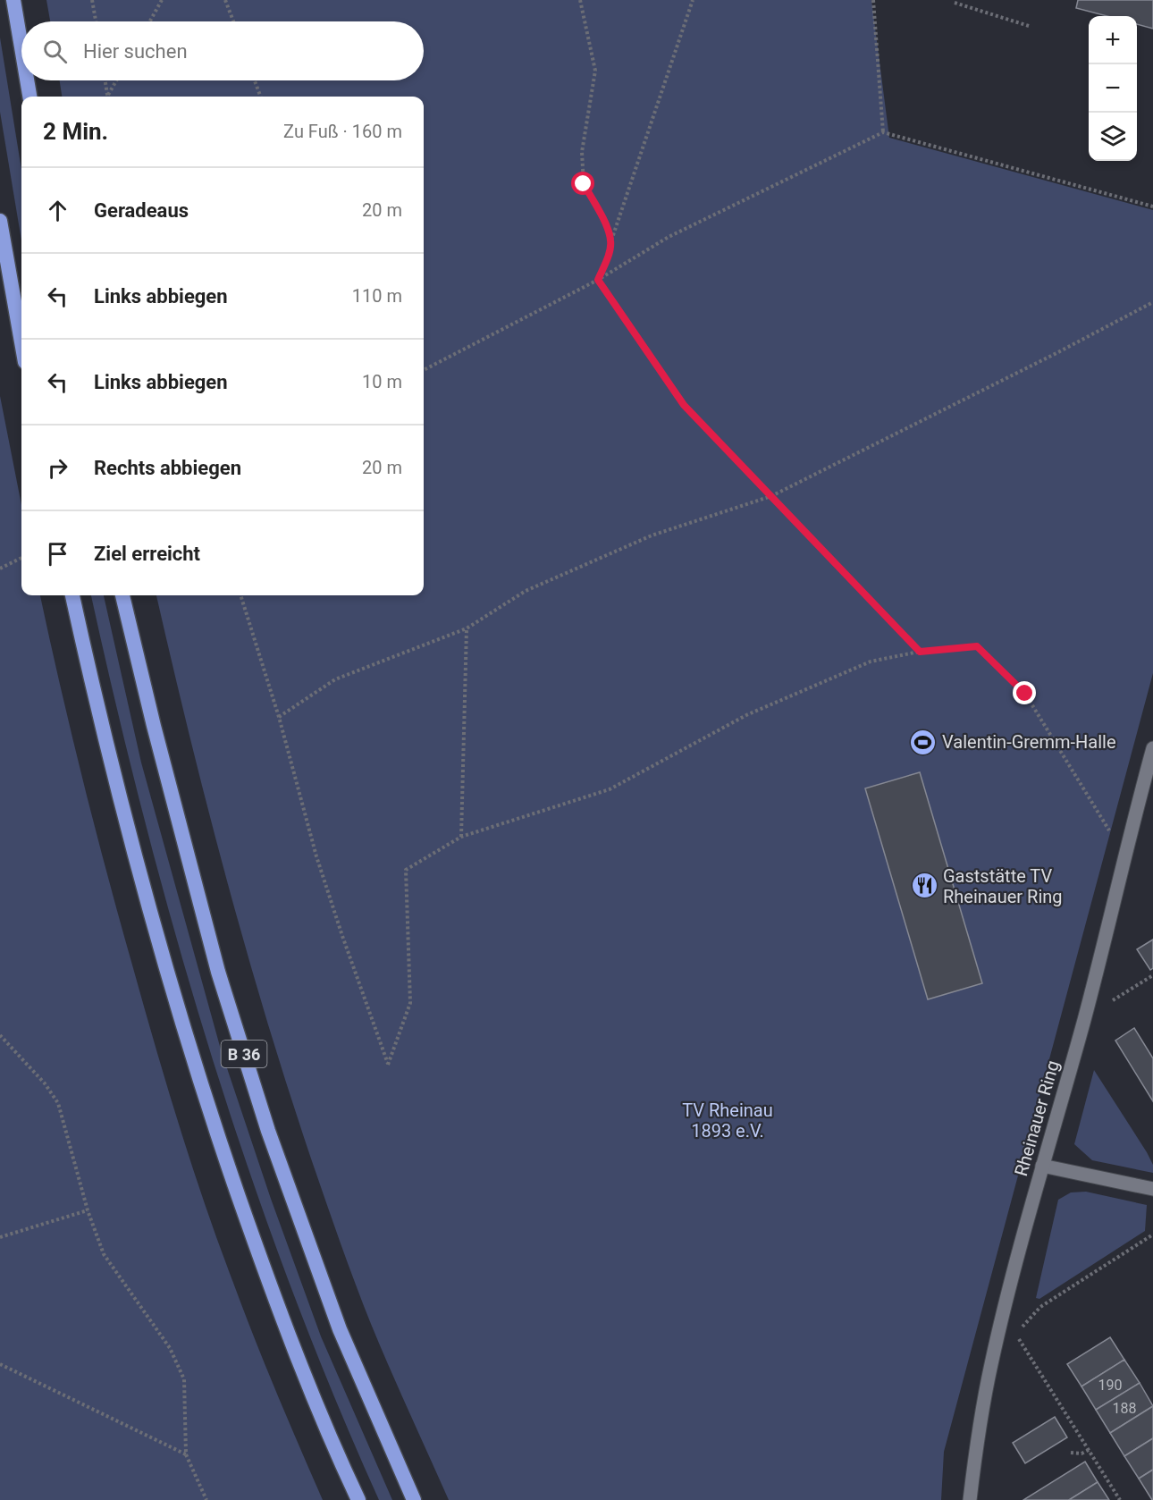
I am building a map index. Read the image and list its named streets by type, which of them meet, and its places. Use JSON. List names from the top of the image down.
{
  "streets": {
    "highway": ["B 36"],
    "street": ["Rheinauer Ring"]
  },
  "parks": ["TV Rheinau 1893 e.V."],
  "places": {
    "sports": ["Valentin-Gremm-Halle"],
    "restaurant": ["Gaststätte TV Rheinauer Ring"]
  },
  "house_numbers": ["190", "188"],
  "page": {
    "map_buttons": ["+", "−"],
    "search": "Hier suchen",
    "heading": ["2 Min.", "Zu Fuß · 160 m"],
    "list": [
      ["Geradeaus", "20 m"],
      ["Links abbiegen", "110 m"],
      ["Links abbiegen", "10 m"],
      ["Rechts abbiegen", "20 m"],
      "Ziel erreicht"
    ]
  }
}
